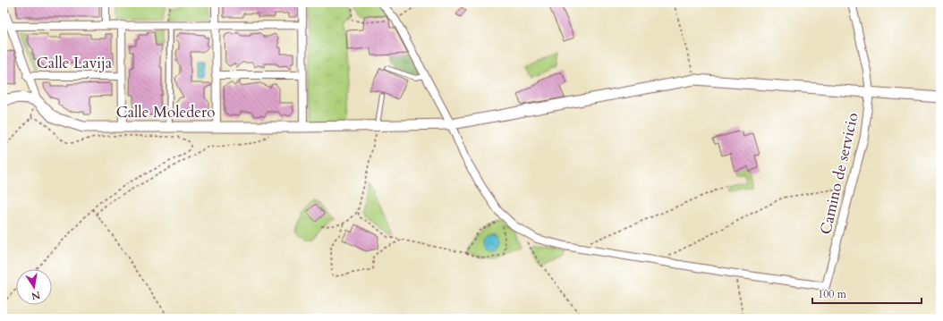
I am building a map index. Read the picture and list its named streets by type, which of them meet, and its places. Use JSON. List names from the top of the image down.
{
  "streets": {
    "main road": ["Calle Moledero"],
    "street": ["Calle Lavija", "Camino de servicio"]
  },
  "crossings": [
    ["Calle Moledero", "Camino de servicio"]
  ],
  "scale_bar": "100 m",
  "north": "bottom"
}
